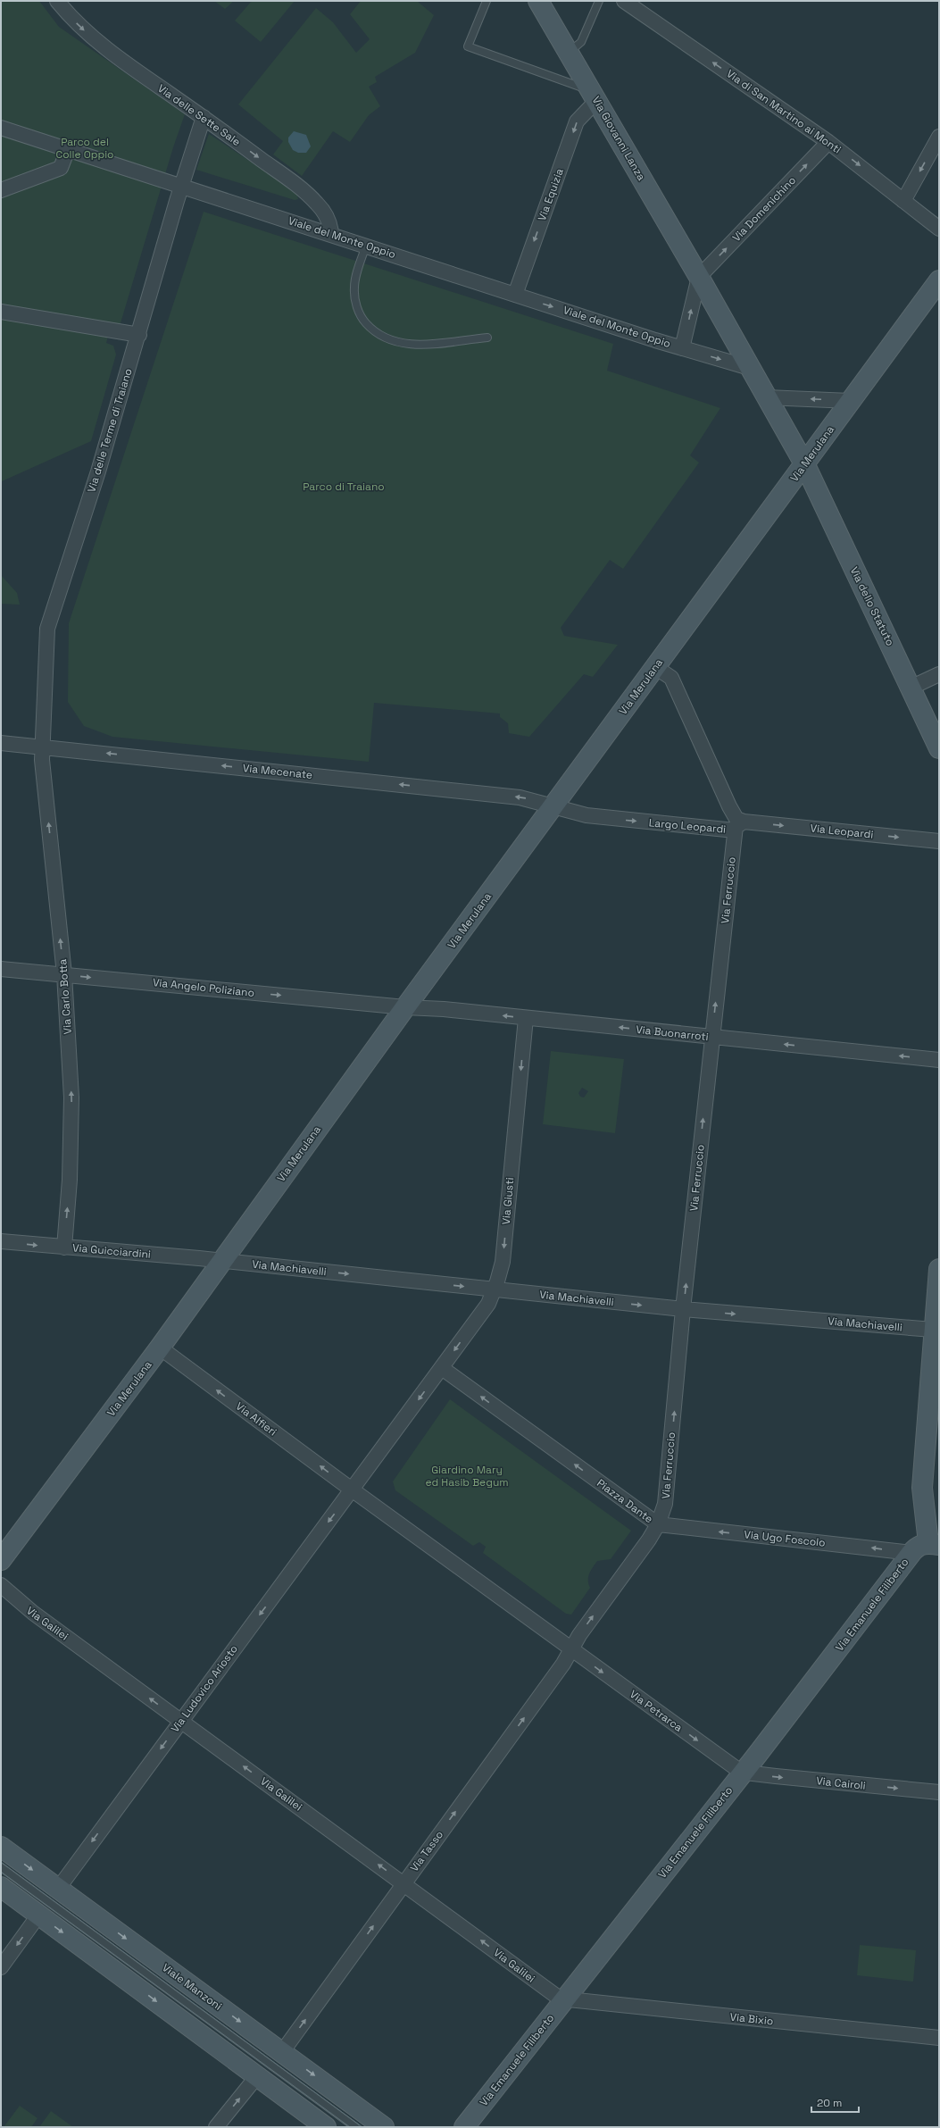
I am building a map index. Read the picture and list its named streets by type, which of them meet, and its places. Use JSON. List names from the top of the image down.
{
  "streets": {
    "main road": [
      "Via Giovanni Lanza",
      "Via Merulana",
      "Via dello Statuto",
      "Via Emanuele Filiberto",
      "Viale Manzoni"
    ],
    "street": [
      "Via di San Martino ai Monti",
      "Via delle Sette Sale",
      "Via Equizia",
      "Via Domenichino",
      "Viale del Monte Oppio",
      "Via delle Terme di Traiano",
      "Via Mecenate",
      "Largo Leopardi",
      "Via Leopardi",
      "Via Ferruccio",
      "Via Angelo Poliziano",
      "Via Carlo Botta",
      "Via Buonarroti",
      "Via Giusti",
      "Via Guicciardini",
      "Via Machiavelli",
      "Via Alfieri",
      "Piazza Dante",
      "Via Ugo Foscolo",
      "Via Galilei",
      "Via Ludovico Ariosto",
      "Via Petrarca",
      "Via Cairoli",
      "Via Tasso",
      "Via Bixio"
    ]
  },
  "crossings": [
    ["Via di San Martino ai Monti", "Via Domenichino"],
    ["Via delle Sette Sale", "Viale del Monte Oppio"],
    ["Via delle Sette Sale", "Via delle Terme di Traiano"],
    ["Via Giovanni Lanza", "Via Equizia"],
    ["Via Giovanni Lanza", "Via Domenichino"],
    ["Via Giovanni Lanza", "Viale del Monte Oppio"],
    ["Via Giovanni Lanza", "Via dello Statuto"],
    ["Via Equizia", "Viale del Monte Oppio"],
    ["Viale del Monte Oppio", "Via delle Terme di Traiano"],
    ["Viale del Monte Oppio", "Via dello Statuto"],
    ["Via delle Terme di Traiano", "Via Mecenate"],
    ["Via delle Terme di Traiano", "Via Carlo Botta"],
    ["Via Merulana", "Via dello Statuto"],
    ["Via Merulana", "Via Mecenate"],
    ["Via Merulana", "Largo Leopardi"],
    ["Via Merulana", "Via Angelo Poliziano"],
    ["Via Merulana", "Via Buonarroti"],
    ["Via Merulana", "Via Guicciardini"],
    ["Via Merulana", "Via Machiavelli"],
    ["Via Merulana", "Via Alfieri"],
    ["Via Mecenate", "Largo Leopardi"],
    ["Via Mecenate", "Via Carlo Botta"],
    ["Largo Leopardi", "Via Leopardi"],
    ["Largo Leopardi", "Via Ferruccio"],
    ["Via Leopardi", "Via Ferruccio"],
    ["Via Ferruccio", "Via Buonarroti"],
    ["Via Ferruccio", "Via Machiavelli"],
    ["Via Ferruccio", "Piazza Dante"],
    ["Via Ferruccio", "Via Ugo Foscolo"],
    ["Via Angelo Poliziano", "Via Carlo Botta"],
    ["Via Angelo Poliziano", "Via Buonarroti"],
    ["Via Carlo Botta", "Via Guicciardini"],
    ["Via Buonarroti", "Via Giusti"],
    ["Via Giusti", "Via Machiavelli"],
    ["Via Giusti", "Piazza Dante"],
    ["Via Guicciardini", "Via Machiavelli"],
    ["Via Alfieri", "Via Ludovico Ariosto"],
    ["Piazza Dante", "Via Ugo Foscolo"],
    ["Piazza Dante", "Via Petrarca"],
    ["Piazza Dante", "Via Tasso"],
    ["Via Ugo Foscolo", "Via Emanuele Filiberto"],
    ["Via Emanuele Filiberto", "Via Galilei"],
    ["Via Emanuele Filiberto", "Via Petrarca"],
    ["Via Emanuele Filiberto", "Via Cairoli"],
    ["Via Emanuele Filiberto", "Via Bixio"],
    ["Via Galilei", "Via Ludovico Ariosto"],
    ["Via Galilei", "Via Tasso"],
    ["Via Galilei", "Via Bixio"],
    ["Via Ludovico Ariosto", "Viale Manzoni"],
    ["Via Petrarca", "Via Cairoli"],
    ["Via Petrarca", "Via Tasso"],
    ["Via Tasso", "Viale Manzoni"]
  ],
  "one_way": [
    "Via delle Sette Sale",
    "Via Equizia",
    "Via Domenichino",
    "Via Mecenate",
    "Largo Leopardi",
    "Via Leopardi",
    "Via Ferruccio",
    "Via Angelo Poliziano",
    "Via Carlo Botta",
    "Via Buonarroti",
    "Via Giusti",
    "Via Machiavelli",
    "Via Alfieri",
    "Via Ugo Foscolo",
    "Via Galilei",
    "Via Ludovico Ariosto",
    "Via Petrarca",
    "Via Cairoli",
    "Via Tasso"
  ],
  "parks": ["Parco del Colle Oppio", "Parco di Traiano", "Giardino Mary ed Hasib Begum"],
  "scale_bar": "20 m"
}
